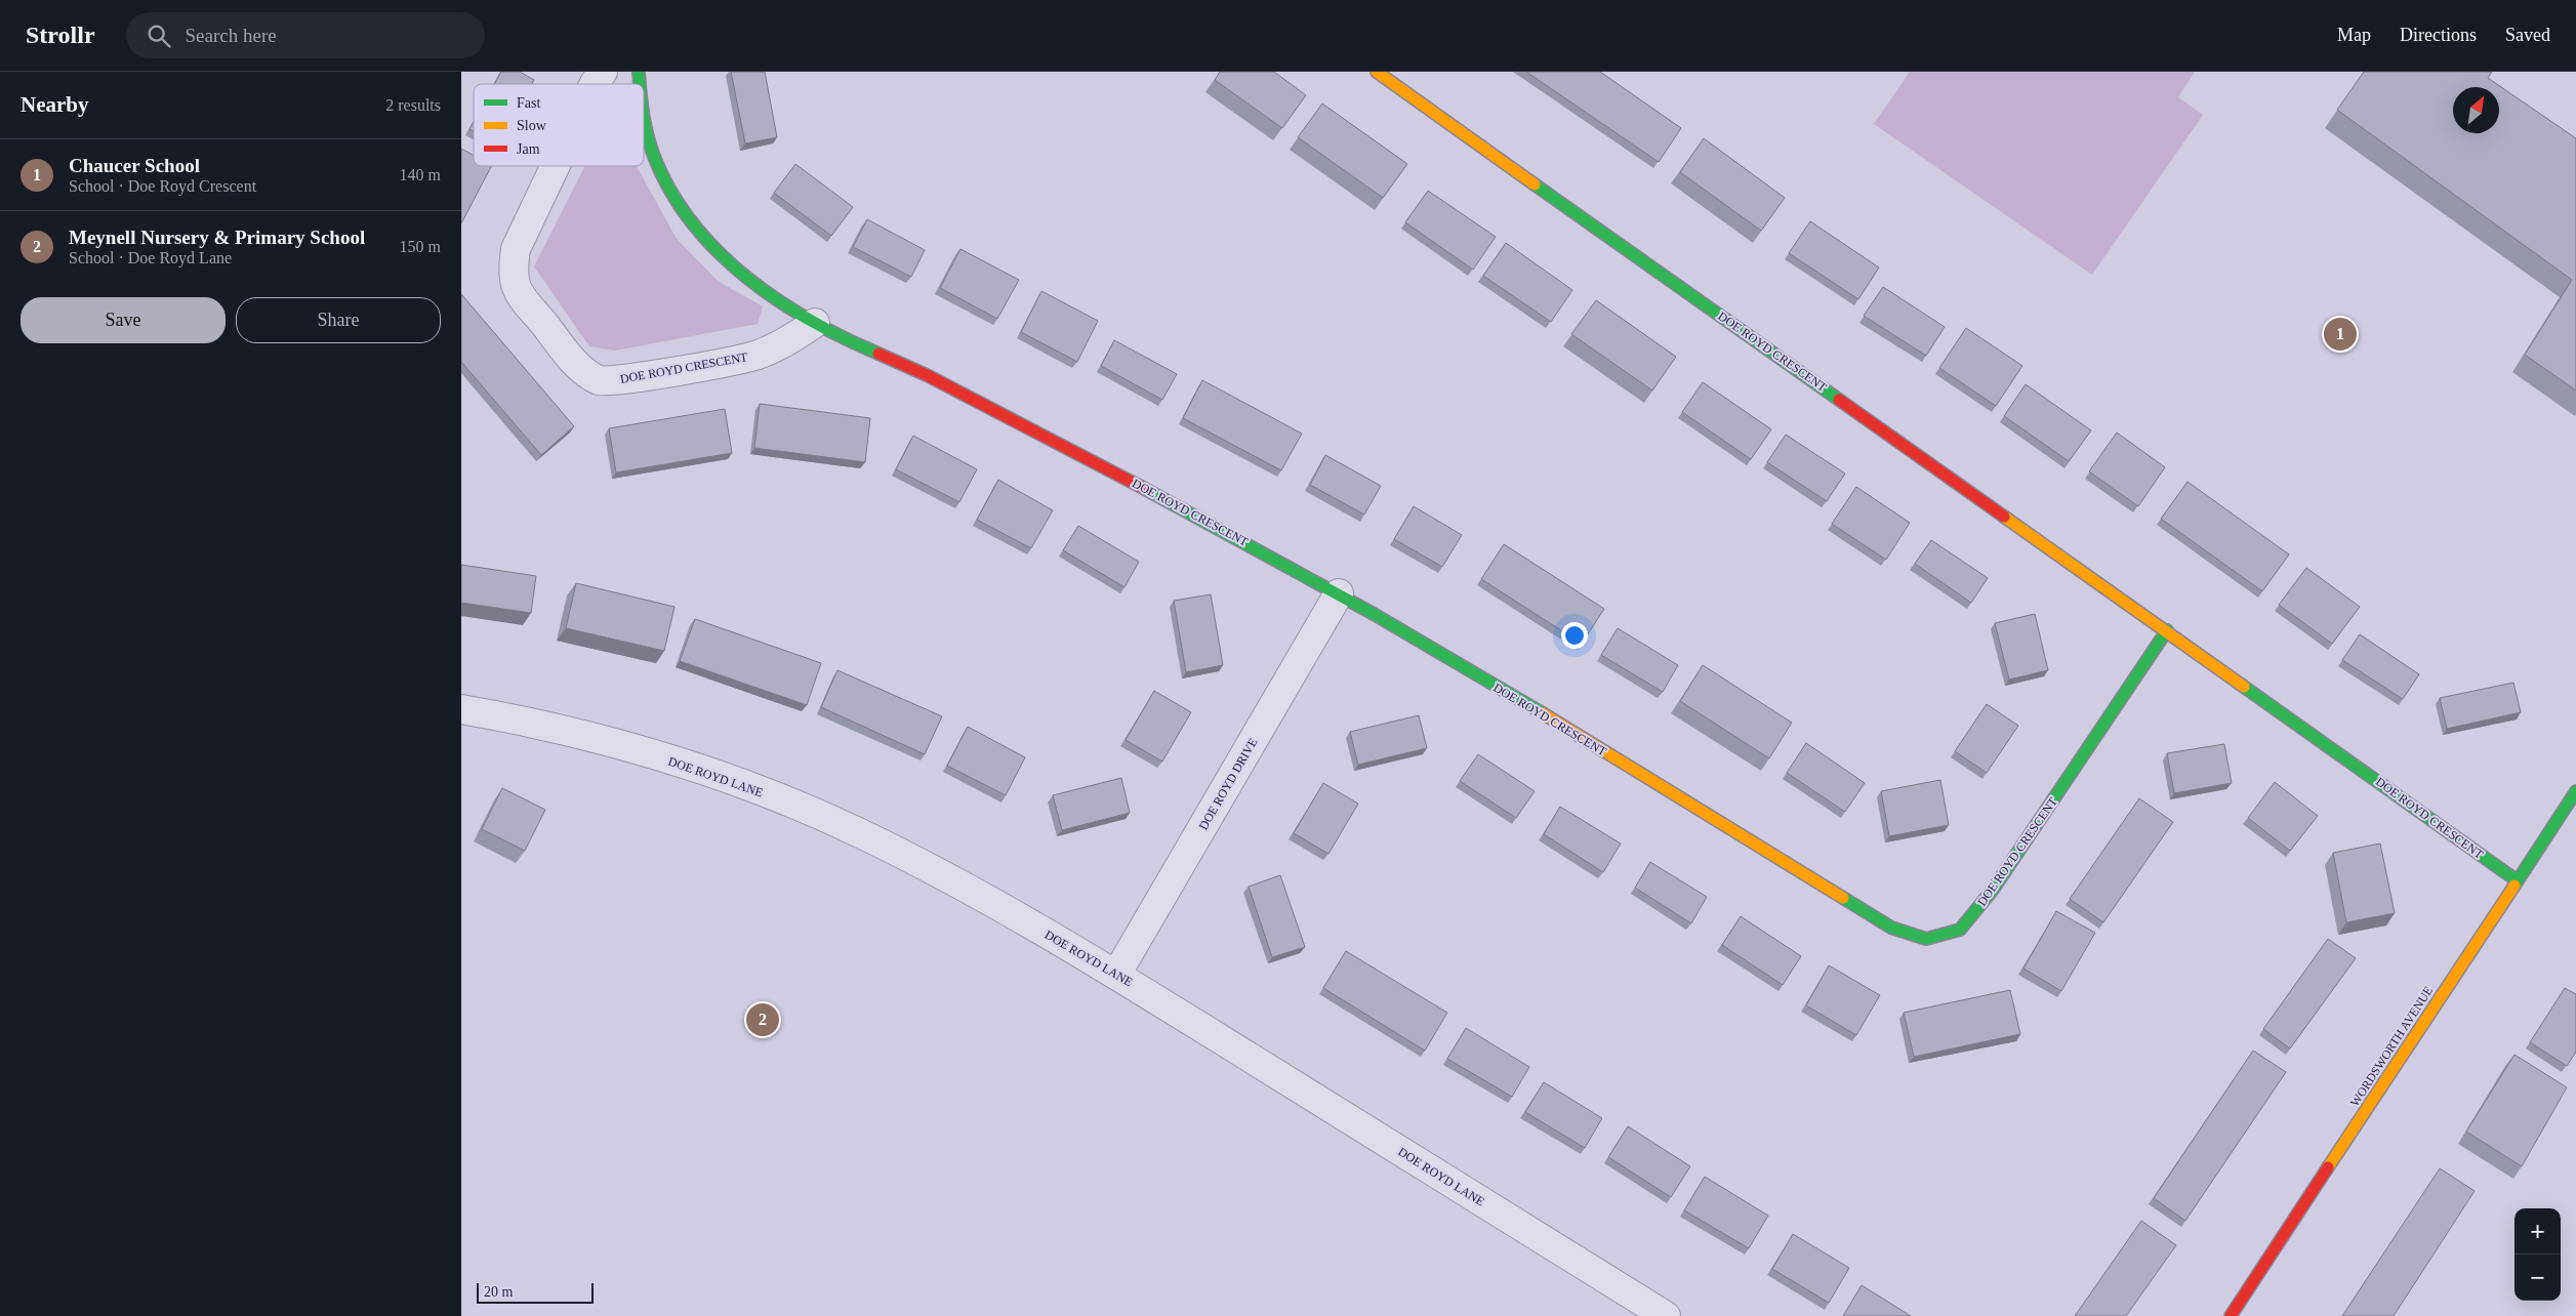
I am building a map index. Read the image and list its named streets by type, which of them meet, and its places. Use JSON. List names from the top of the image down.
{
  "streets": {
    "street": [
      "DOE ROYD CRESCENT",
      "DOE ROYD LANE",
      "DOE ROYD DRIVE",
      "WORDSWORTH AVENUE"
    ]
  },
  "crossings": [
    ["DOE ROYD CRESCENT", "DOE ROYD DRIVE"],
    ["DOE ROYD CRESCENT", "WORDSWORTH AVENUE"],
    ["DOE ROYD LANE", "DOE ROYD DRIVE"]
  ],
  "legend": ["Fast", "Slow", "Jam"],
  "scale_bar": "20 m",
  "north": "top right",
  "page": {
    "header": "Strollr",
    "search": "Search here",
    "nav": ["Map", "Directions", "Saved"],
    "heading": ["Nearby", "2 results"],
    "list": [
      {
        "mark": "1",
        "name": "Chaucer School",
        "note": "School · Doe Royd Crescent",
        "value": "140 m"
      },
      {
        "mark": "2",
        "name": "Meynell Nursery & Primary School",
        "note": "School · Doe Royd Lane",
        "value": "150 m"
      }
    ],
    "buttons": ["Save", "Share"],
    "pins": ["1", "2"],
    "map_buttons": ["+", "−"],
    "scale": "20 m"
  }
}
